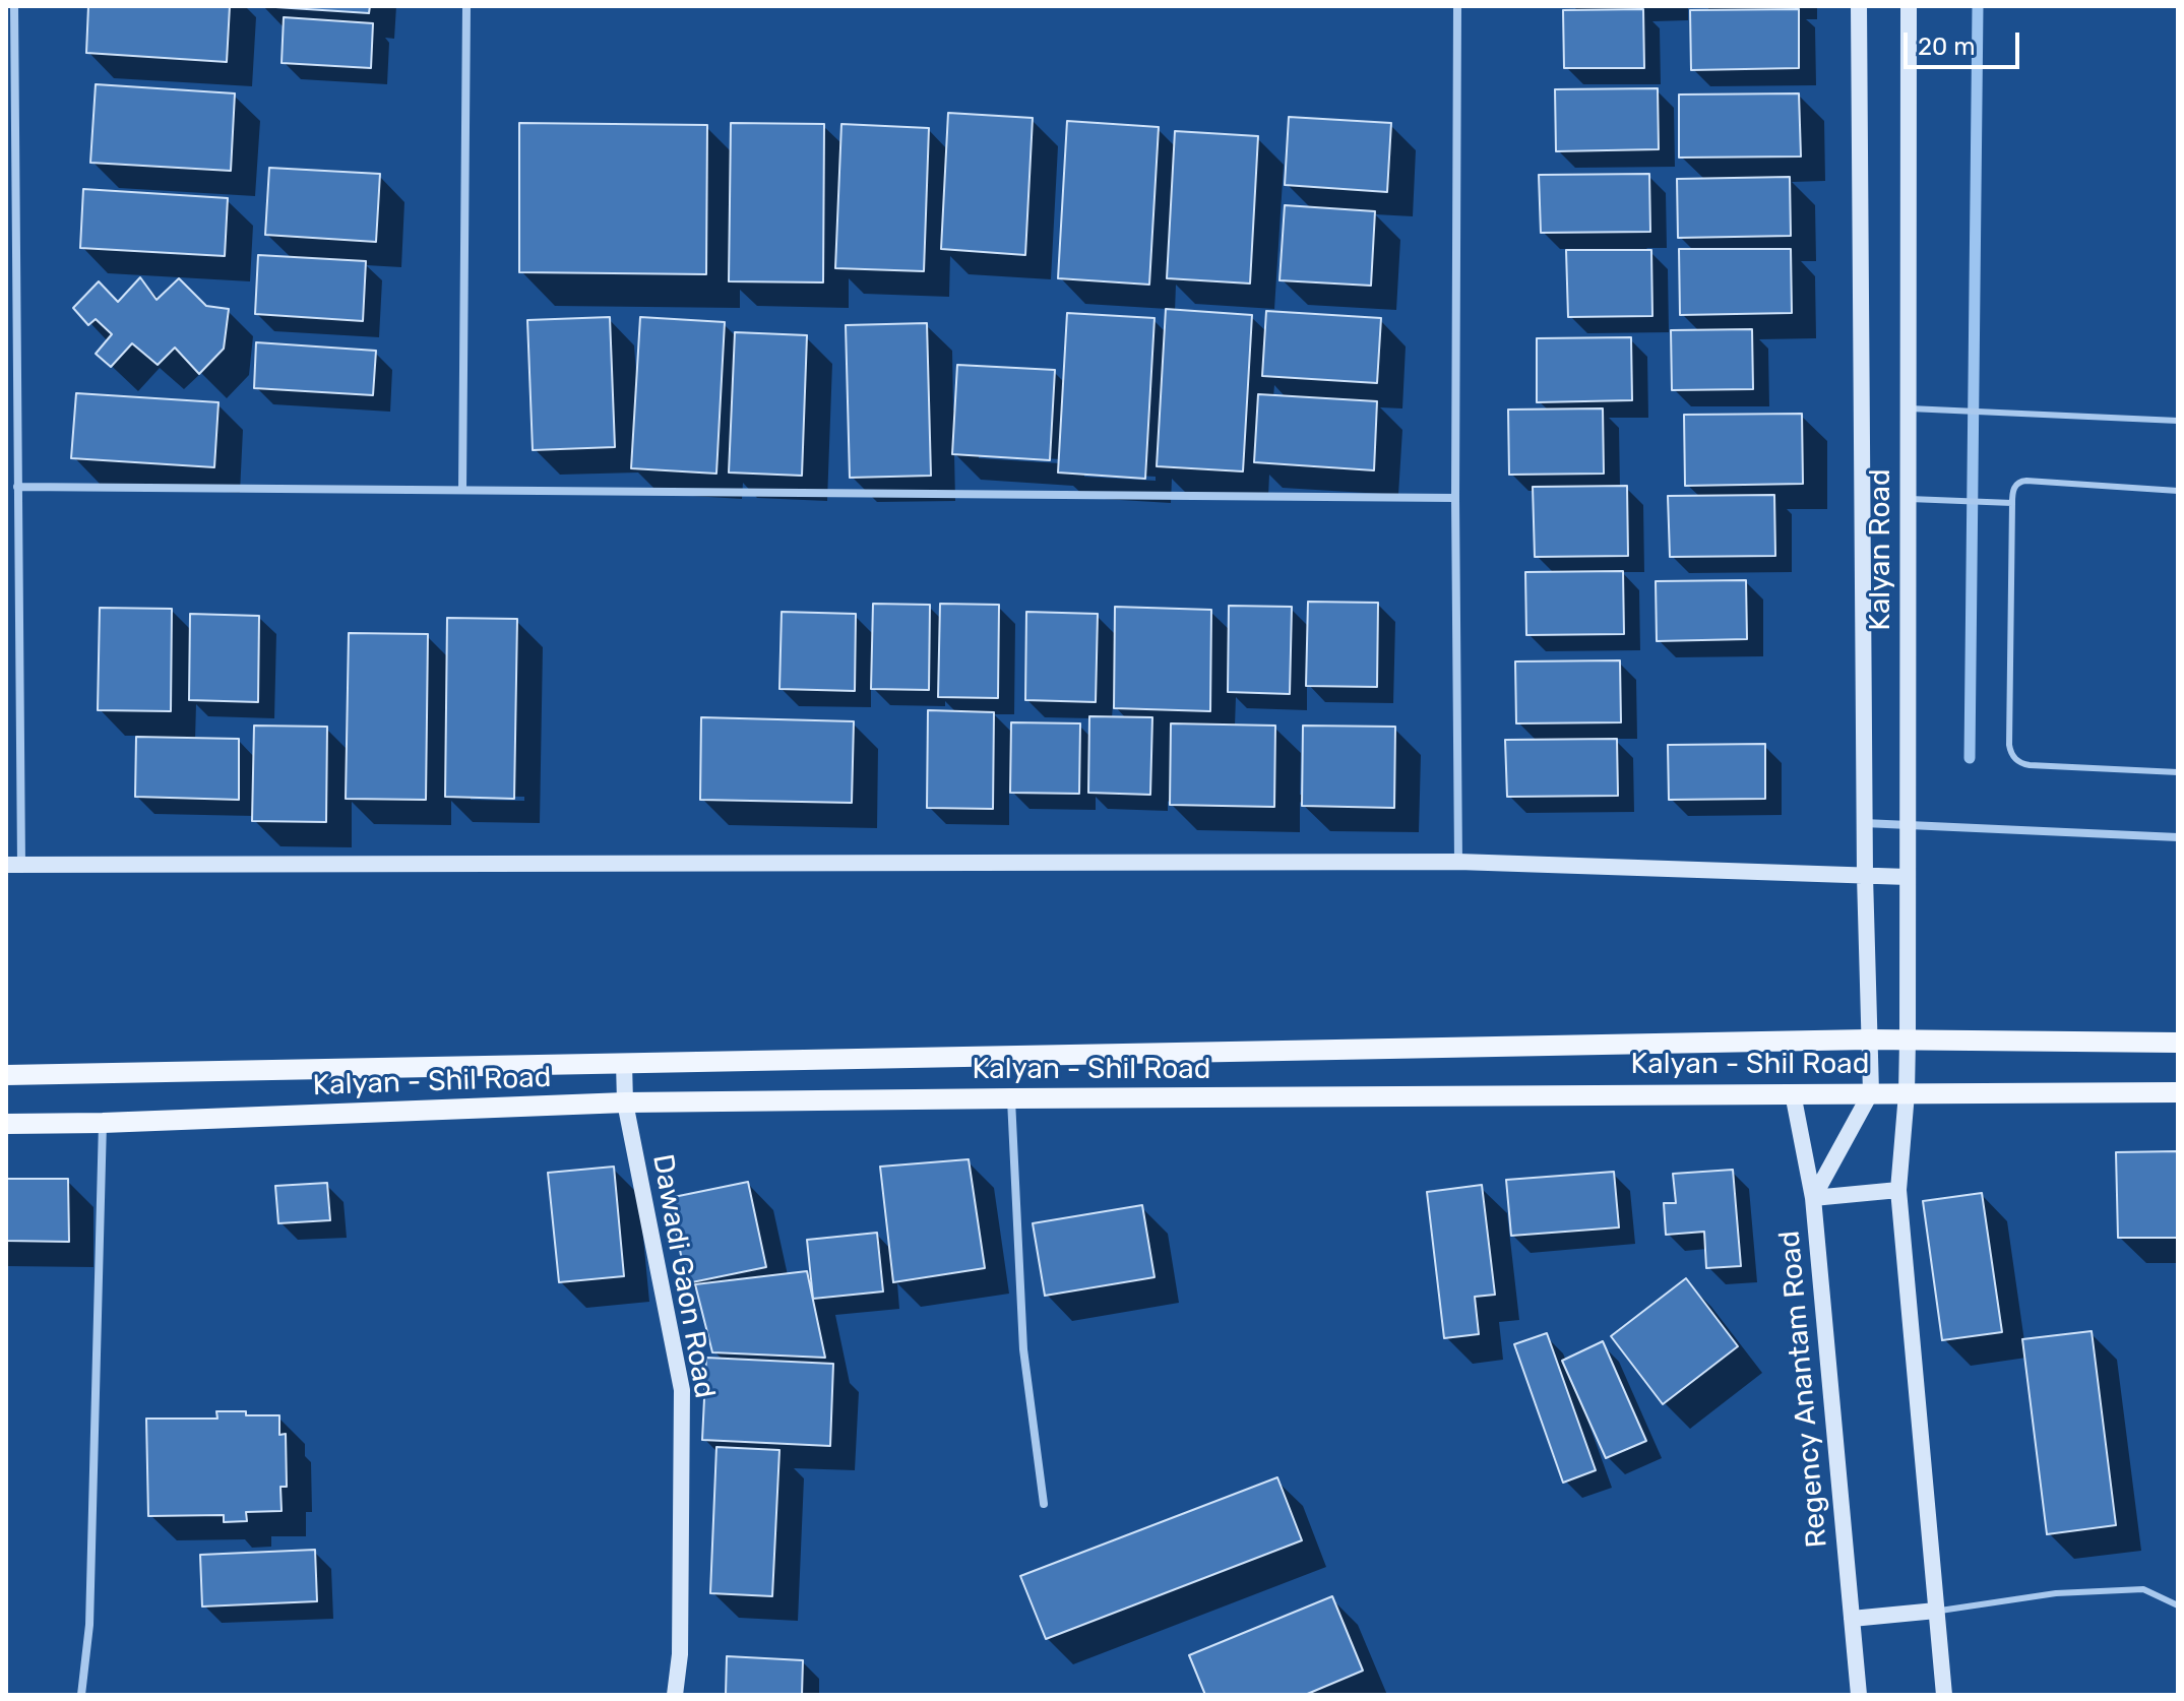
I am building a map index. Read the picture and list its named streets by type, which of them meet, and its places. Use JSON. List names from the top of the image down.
{
  "streets": {
    "main road": ["Kalyan - Shil Road"],
    "street": ["Kalyan Road", "Dawadi Gaon Road", "Regency Anantam Road"]
  },
  "crossings": [
    ["Kalyan Road", "Kalyan - Shil Road"],
    ["Kalyan Road", "Regency Anantam Road"],
    ["Kalyan - Shil Road", "Dawadi Gaon Road"],
    ["Kalyan - Shil Road", "Regency Anantam Road"]
  ],
  "scale_bar": "20 m"
}
